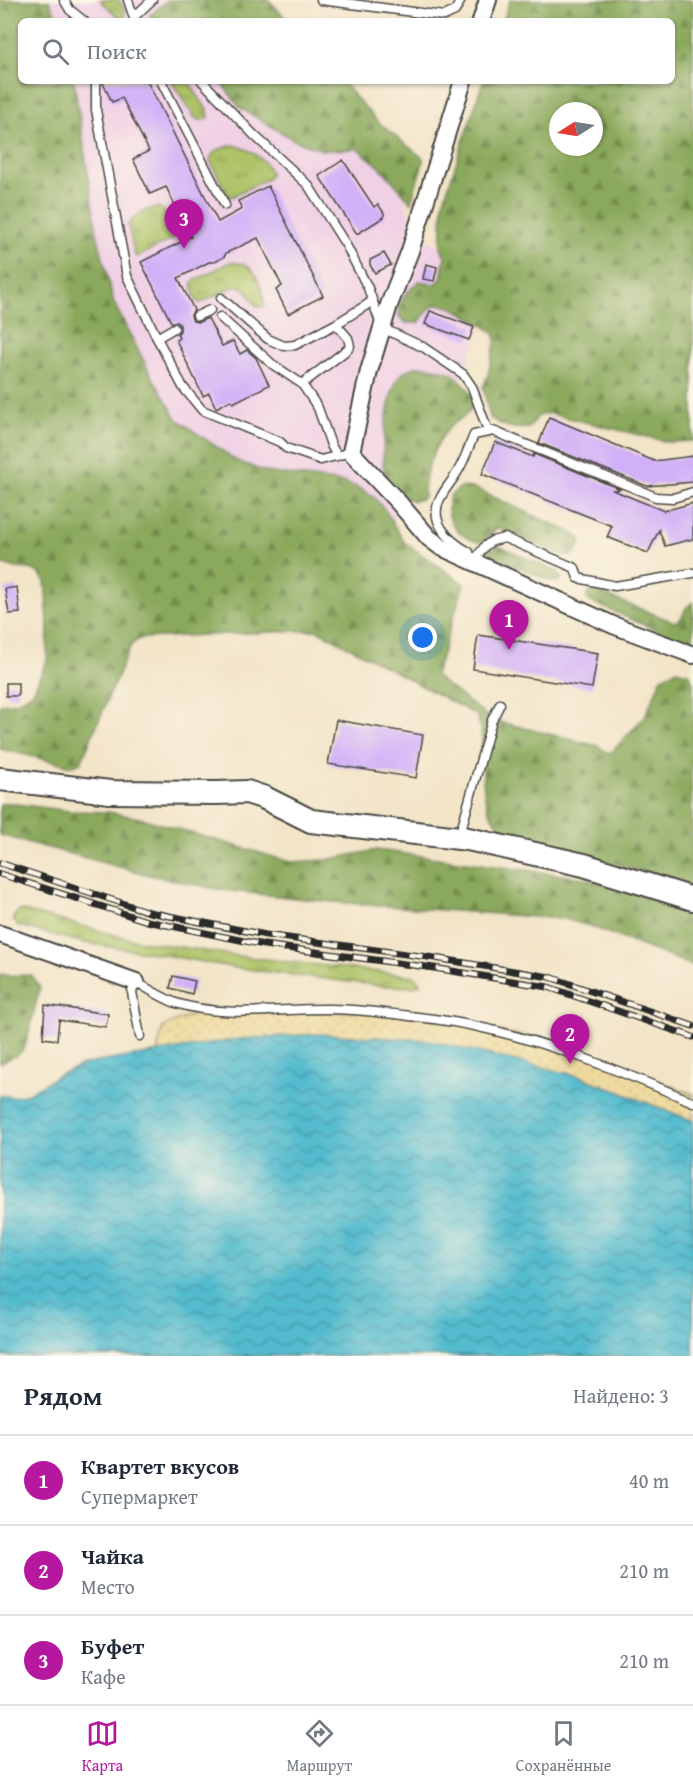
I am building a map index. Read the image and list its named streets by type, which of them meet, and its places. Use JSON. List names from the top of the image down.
{
  "north": "left",
  "page": {
    "search": "Поиск",
    "pins": ["3", "1", "2"],
    "heading": ["Рядом", "Найдено: 3"],
    "list": [
      {
        "mark": "1",
        "name": "Квартет вкусов",
        "note": "Супермаркет",
        "value": "40 m"
      },
      {
        "mark": "2",
        "name": "Чайка",
        "note": "Место",
        "value": "210 m"
      },
      {
        "mark": "3",
        "name": "Буфет",
        "note": "Кафе",
        "value": "210 m"
      }
    ],
    "nav": ["Карта", "Маршрут", "Сохранённые"]
  }
}
